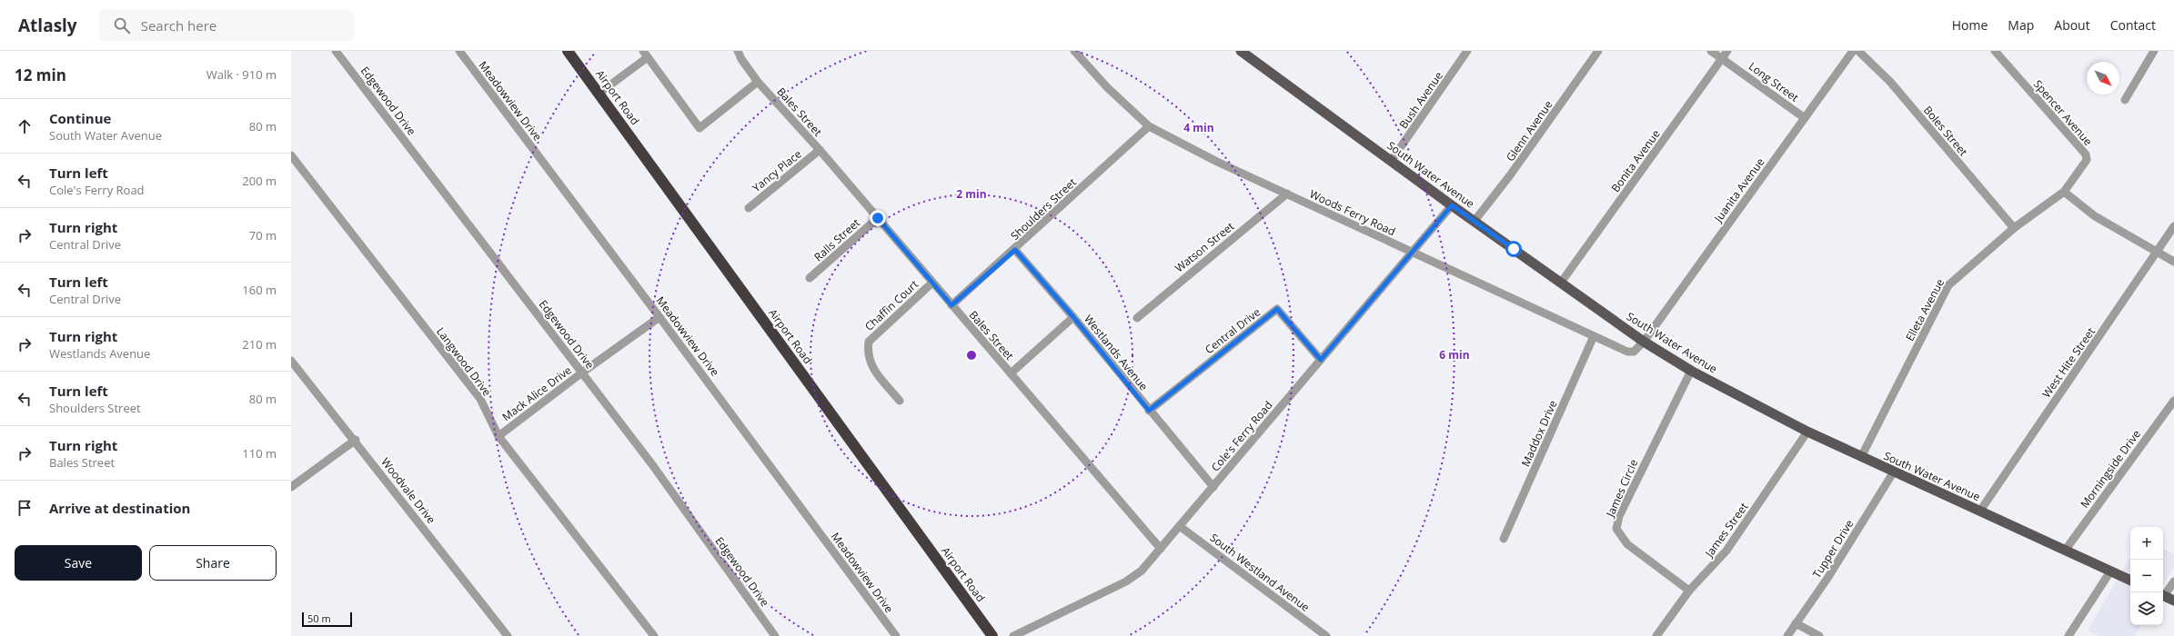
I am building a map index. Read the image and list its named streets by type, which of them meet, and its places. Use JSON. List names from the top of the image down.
{
  "streets": {
    "highway": ["Airport Road"],
    "main road": ["South Water Avenue"],
    "street": [
      "Long Street",
      "Bush Avenue",
      "Edgewood Drive",
      "Meadowview Drive",
      "Bales Street",
      "Spencer Avenue",
      "Glenn Avenue",
      "Boles Street",
      "Bonita Avenue",
      "Yancy Place",
      "Juanita Avenue",
      "Shoulders Street",
      "Woods Ferry Road",
      "Ralls Street",
      "Watson Street",
      "Chaffin Court",
      "Elleta Avenue",
      "Central Drive",
      "Westlands Avenue",
      "Langwood Drive",
      "West Hite Street",
      "Mack Alice Drive",
      "Maddox Drive",
      "Cole's Ferry Road",
      "Morningside Drive",
      "James Circle",
      "Woodvale Drive",
      "James Street",
      "Tupper Drive",
      "South Westland Avenue"
    ]
  },
  "crossings": [
    ["Long Street", "Bonita Avenue"],
    ["Long Street", "Juanita Avenue"],
    ["Bush Avenue", "South Water Avenue"],
    ["Edgewood Drive", "Mack Alice Drive"],
    ["Meadowview Drive", "Mack Alice Drive"],
    ["Bales Street", "Yancy Place"],
    ["Bales Street", "Shoulders Street"],
    ["Bales Street", "Ralls Street"],
    ["Bales Street", "Chaffin Court"],
    ["Bales Street", "Cole's Ferry Road"],
    ["Spencer Avenue", "Elleta Avenue"],
    ["Glenn Avenue", "South Water Avenue"],
    ["Boles Street", "Elleta Avenue"],
    ["Bonita Avenue", "South Water Avenue"],
    ["South Water Avenue", "Juanita Avenue"],
    ["South Water Avenue", "Woods Ferry Road"],
    ["South Water Avenue", "Elleta Avenue"],
    ["South Water Avenue", "West Hite Street"],
    ["South Water Avenue", "Cole's Ferry Road"],
    ["South Water Avenue", "Morningside Drive"],
    ["South Water Avenue", "James Circle"],
    ["South Water Avenue", "James Street"],
    ["South Water Avenue", "Tupper Drive"],
    ["Juanita Avenue", "Woods Ferry Road"],
    ["Shoulders Street", "Woods Ferry Road"],
    ["Shoulders Street", "Westlands Avenue"],
    ["Woods Ferry Road", "Watson Street"],
    ["Woods Ferry Road", "Maddox Drive"],
    ["Woods Ferry Road", "Cole's Ferry Road"],
    ["Central Drive", "Westlands Avenue"],
    ["Central Drive", "Cole's Ferry Road"],
    ["Westlands Avenue", "Cole's Ferry Road"],
    ["Langwood Drive", "Mack Alice Drive"],
    ["Cole's Ferry Road", "South Westland Avenue"],
    ["James Circle", "James Street"]
  ],
  "scale_bar": "50 m",
  "north": "bottom right",
  "page": {
    "header": "Atlasly",
    "search": "Search here",
    "nav": [
      "Home",
      "Map",
      "About",
      "Contact"
    ],
    "heading": ["12 min", "Walk · 910 m"],
    "list": [
      ["Continue", "South Water Avenue", "80 m"],
      ["Turn left", "Cole's Ferry Road", "200 m"],
      ["Turn right", "Central Drive", "70 m"],
      ["Turn left", "Central Drive", "160 m"],
      ["Turn right", "Westlands Avenue", "210 m"],
      ["Turn left", "Shoulders Street", "80 m"],
      ["Turn right", "Bales Street", "110 m"],
      "Arrive at destination"
    ],
    "map_buttons": ["+", "−"],
    "buttons": ["Save", "Share"],
    "scale": "50 m"
  },
  "rings": ["4 min", "2 min", "6 min"]
}
